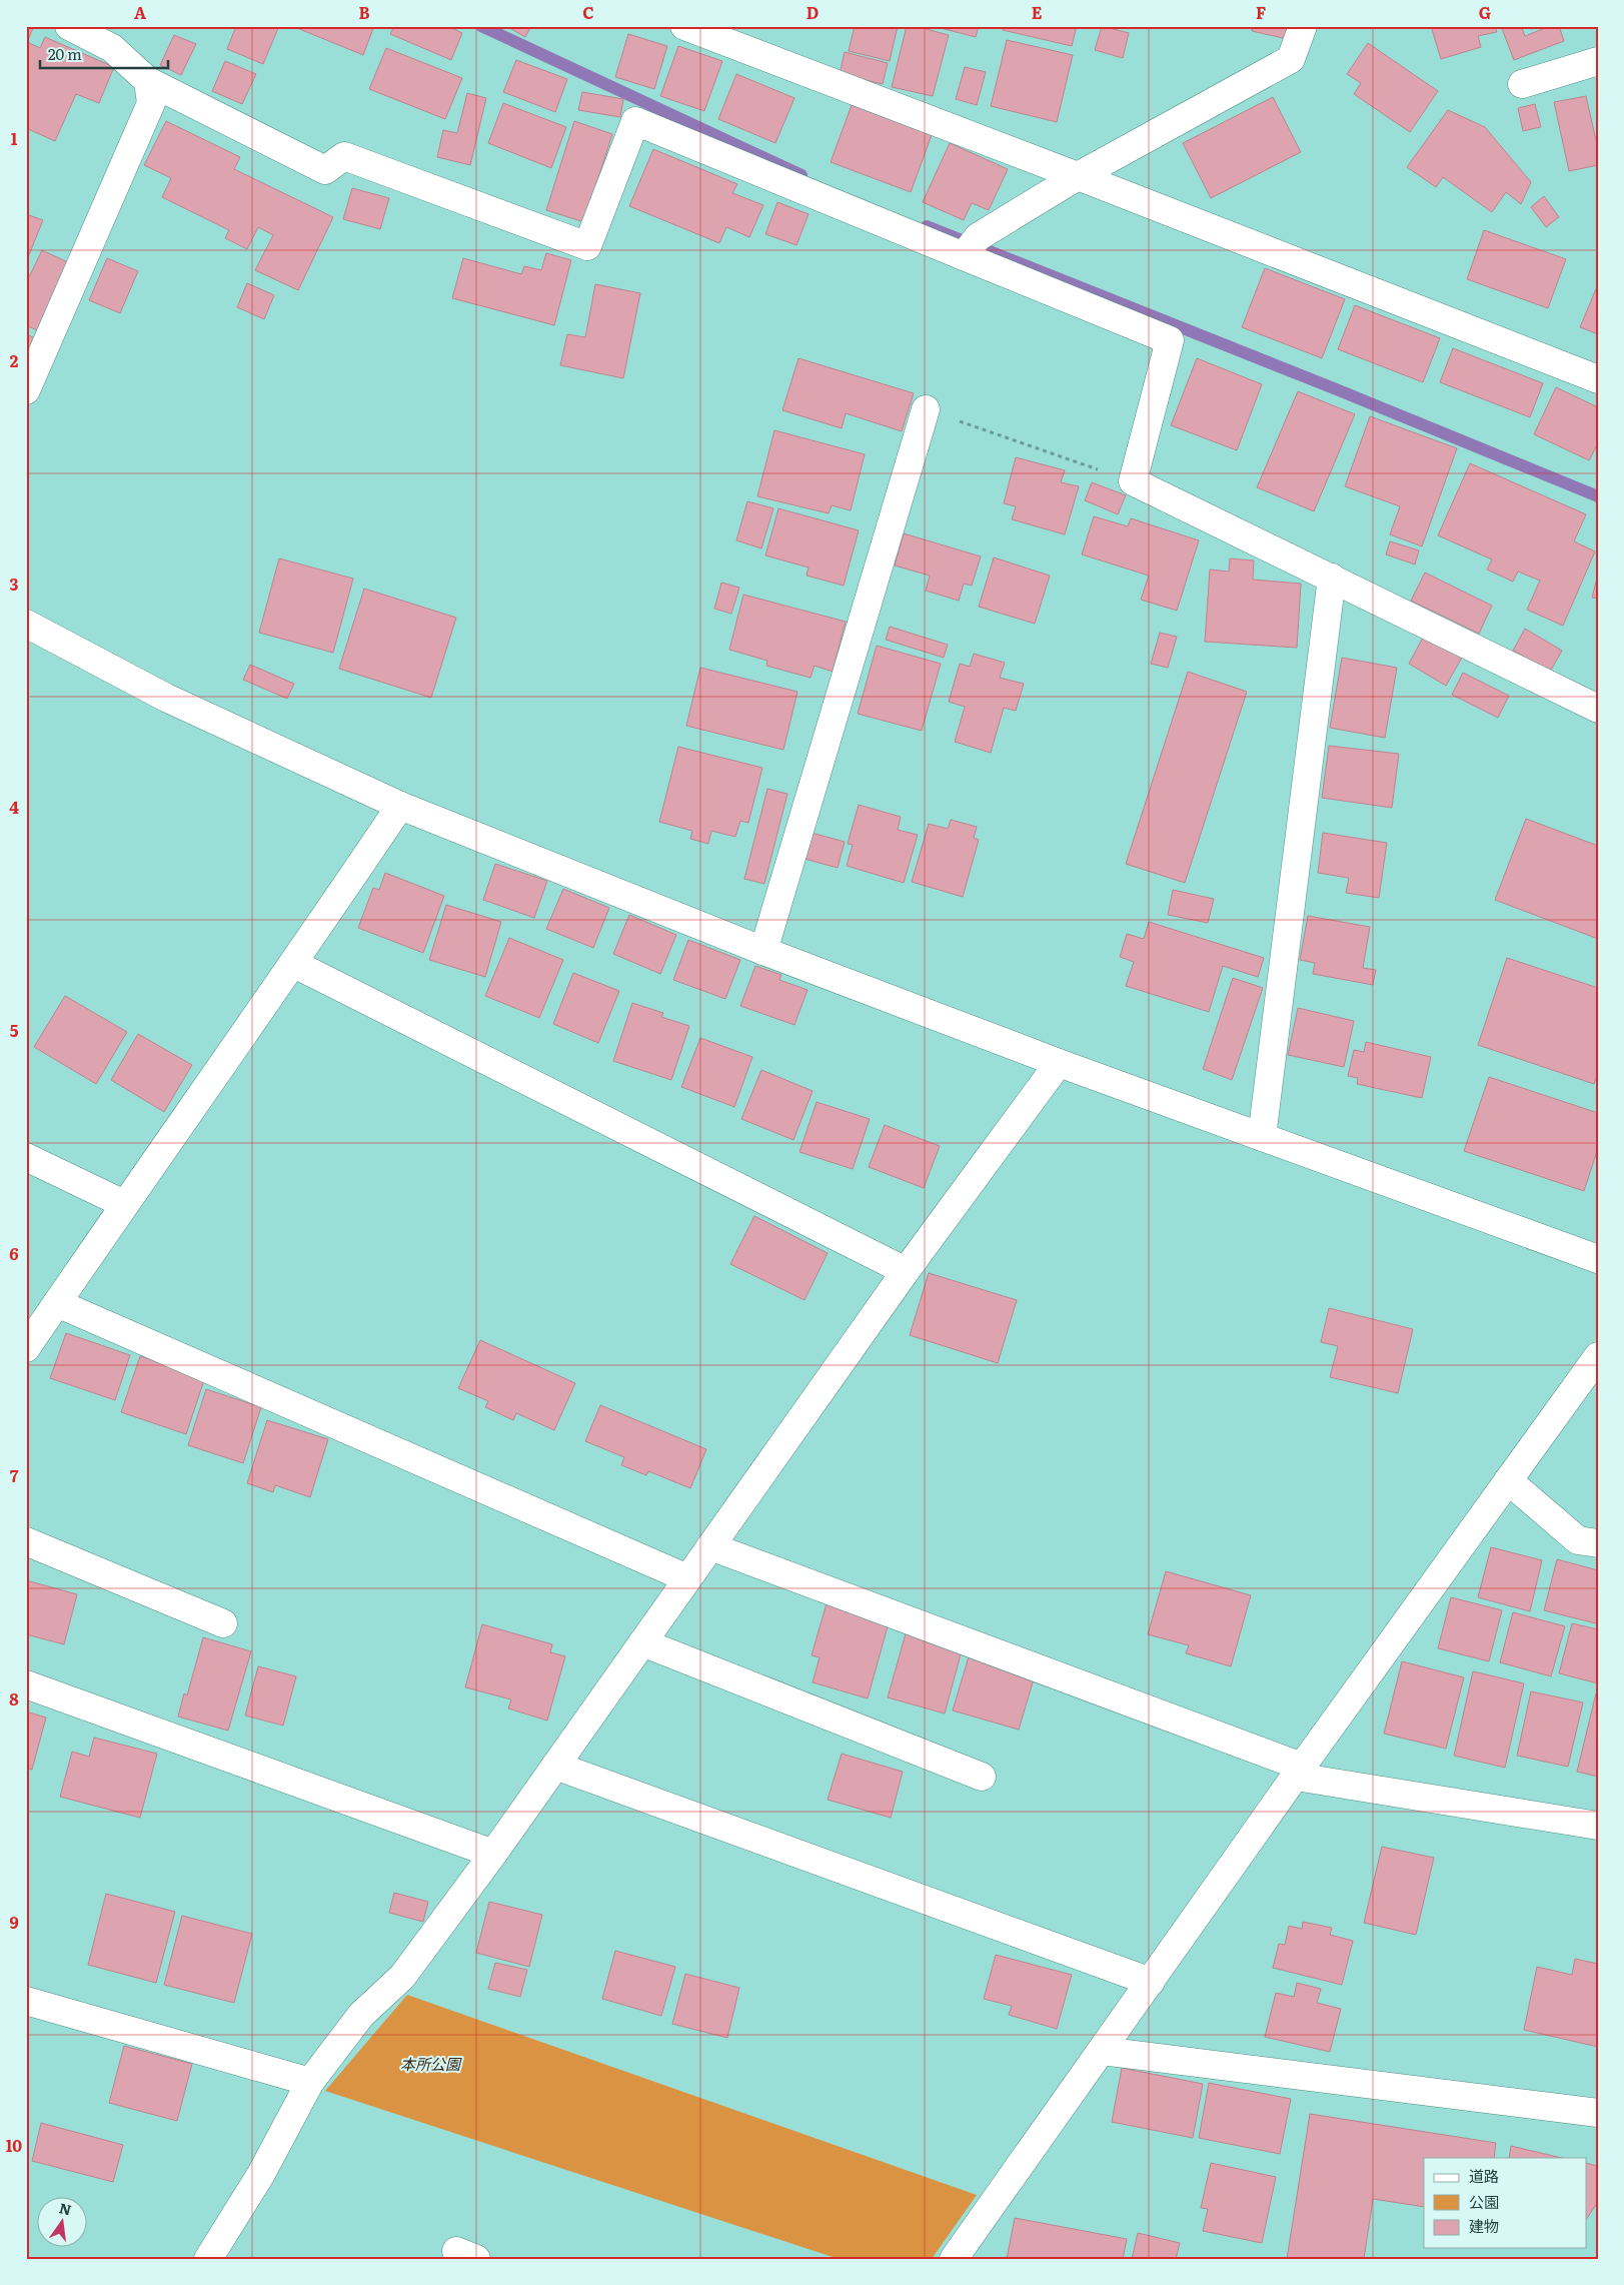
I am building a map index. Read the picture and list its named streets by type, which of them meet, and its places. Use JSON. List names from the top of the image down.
{
  "parks": ["本所公園"],
  "legend": ["道路", "公園", "建物"],
  "scale_bar": "20 m",
  "north": "top",
  "grid": {
    "columns": [
      "A",
      "B",
      "C",
      "D",
      "E",
      "F",
      "G"
    ],
    "rows": [
      "1",
      "2",
      "3",
      "4",
      "5",
      "6",
      "7",
      "8",
      "9",
      "10"
    ]
  }
}
